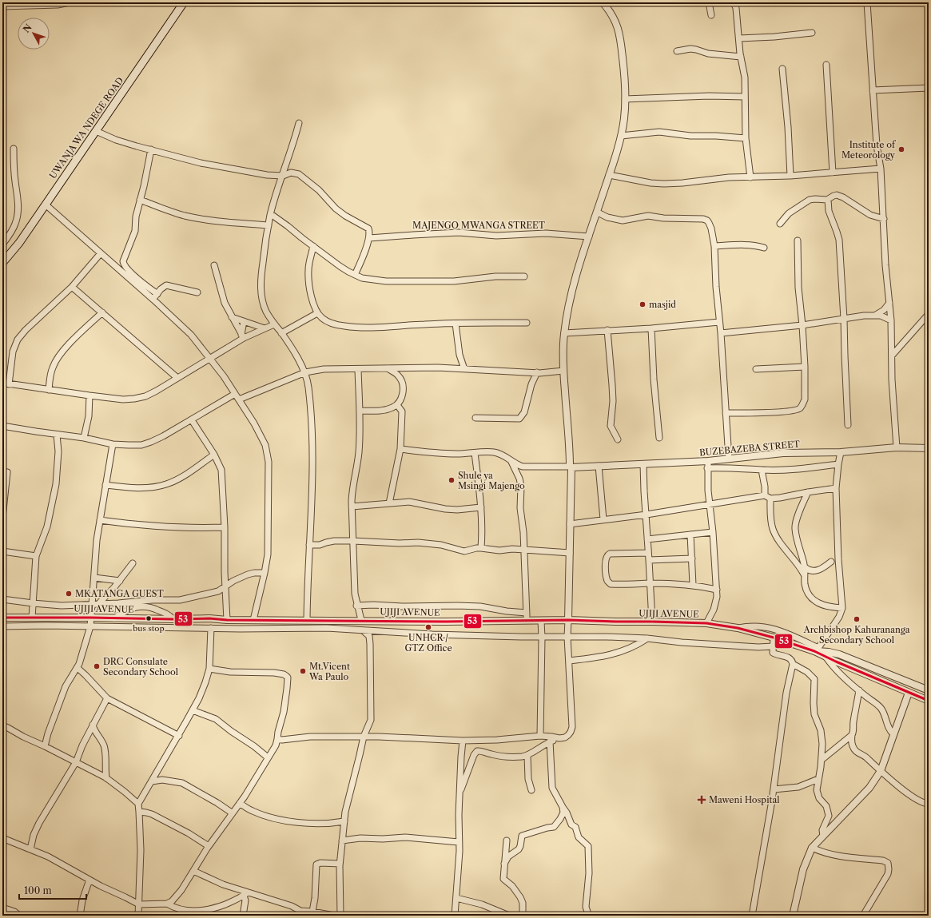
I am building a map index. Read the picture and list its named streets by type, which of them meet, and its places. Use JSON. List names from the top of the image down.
{
  "streets": {
    "main road": ["UWANJA WA NDEGE ROAD"],
    "street": ["MAJENGO MWANGA STREET", "BUZEBAZEBA STREET", "UJIJI AVENUE"]
  },
  "places": {
    "other": [
      "Institute of Meteorology",
      "masjid",
      "Shule ya Msingi Majengo",
      "MKATANGA GUEST",
      "bus stop",
      "Archbishop Kahurananga Secondary School",
      "UNHCR / GTZ Office",
      "DRC Consulate Secondary School",
      "Mt.Vicent Wa Paulo"
    ],
    "health": ["Maweni Hospital"]
  },
  "lines": ["transit line 53"],
  "scale_bar": "100 m",
  "north": "top left"
}
